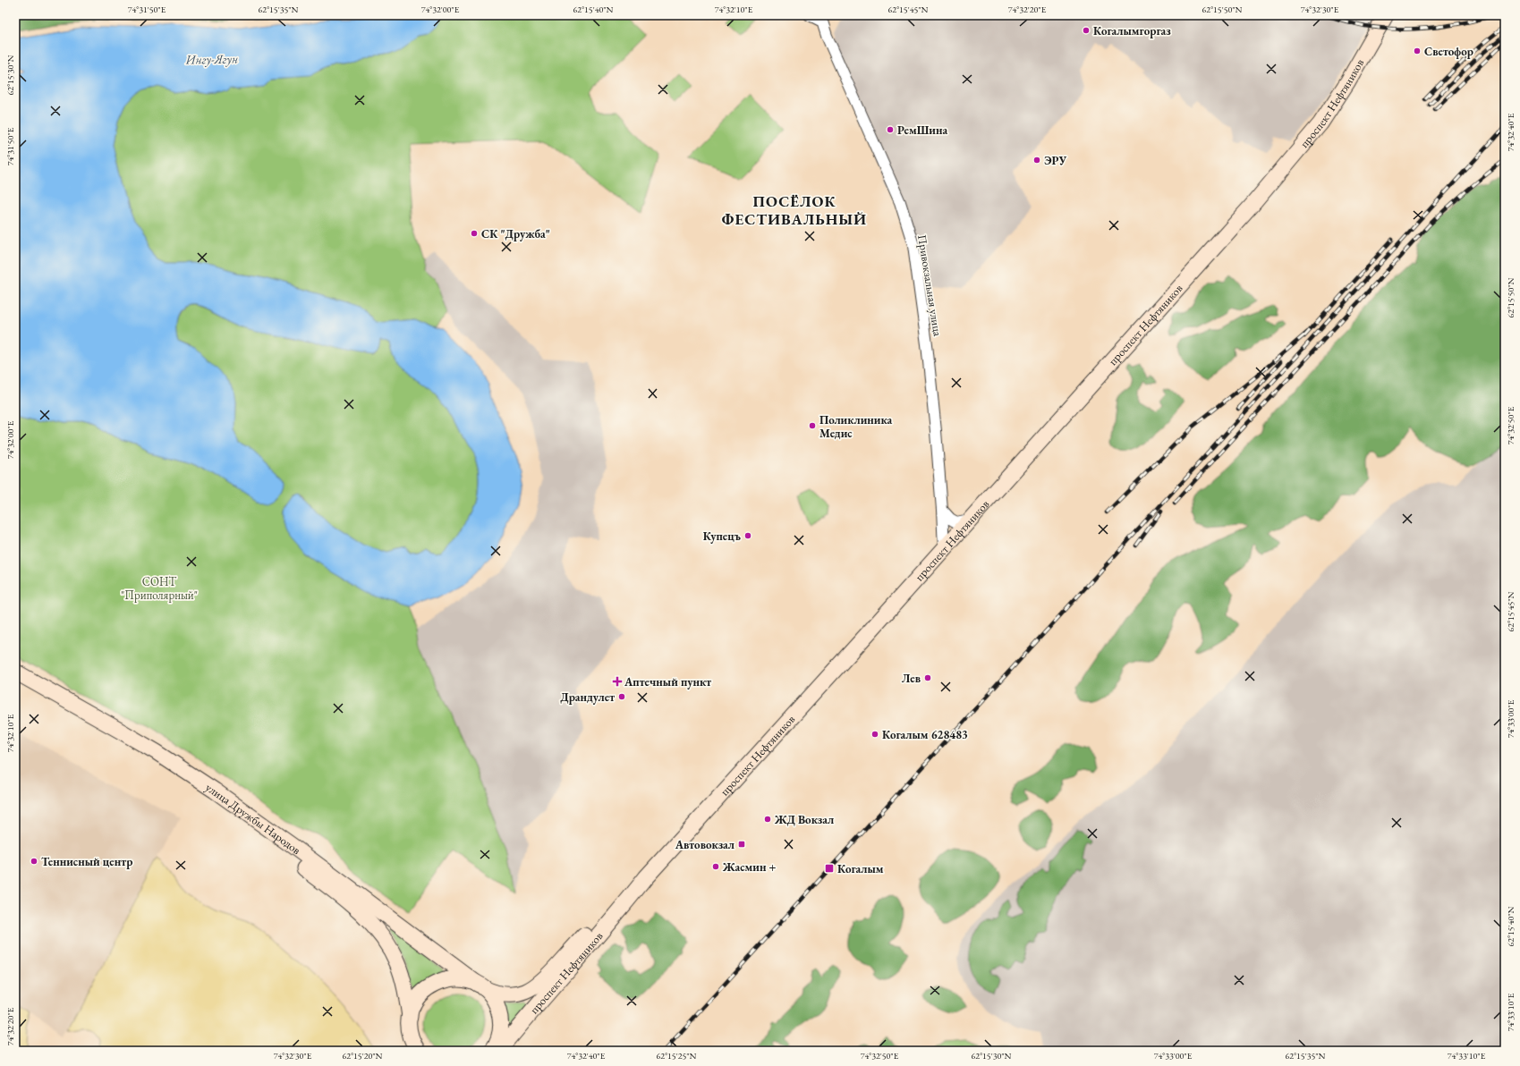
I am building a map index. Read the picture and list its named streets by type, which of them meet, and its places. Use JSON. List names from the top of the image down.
{
  "streets": {
    "main road": ["проспект Нефтяников", "улица Дружбы Народов"],
    "street": ["Привокзальная улица"]
  },
  "crossings": [
    ["проспект Нефтяников", "Привокзальная улица"]
  ],
  "districts": ["ПОСЁЛОК ФЕСТИВАЛЬНЫЙ"],
  "water": ["Ингу-Ягун"],
  "parks": ["СОНТ \"Приполярный\""],
  "places": {
    "other": [
      "Когалымгоргаз",
      "Светофор",
      "РемШина",
      "ЭРУ",
      "СК \"Дружба\"",
      "Поликлиника Медис",
      "Купецъ",
      "Лев",
      "Драндулет",
      "Когалым 628483",
      "ЖД Вокзал",
      "Теннисный центр",
      "Жасмин +"
    ],
    "health": ["Аптечный пункт"],
    "transit": ["Автовокзал", "Когалым"]
  },
  "coordinates": [
    "74°31'50\"E",
    "62°15'35\"N",
    "74°32'00\"E",
    "62°15'40\"N",
    "74°32'10\"E",
    "62°15'45\"N",
    "74°32'20\"E",
    "62°15'50\"N",
    "74°32'30\"E",
    "62°15'30\"N",
    "74°32'40\"E",
    "74°32'50\"E",
    "74°33'00\"E",
    "74°33'10\"E",
    "62°15'20\"N",
    "62°15'25\"N"
  ]
}
